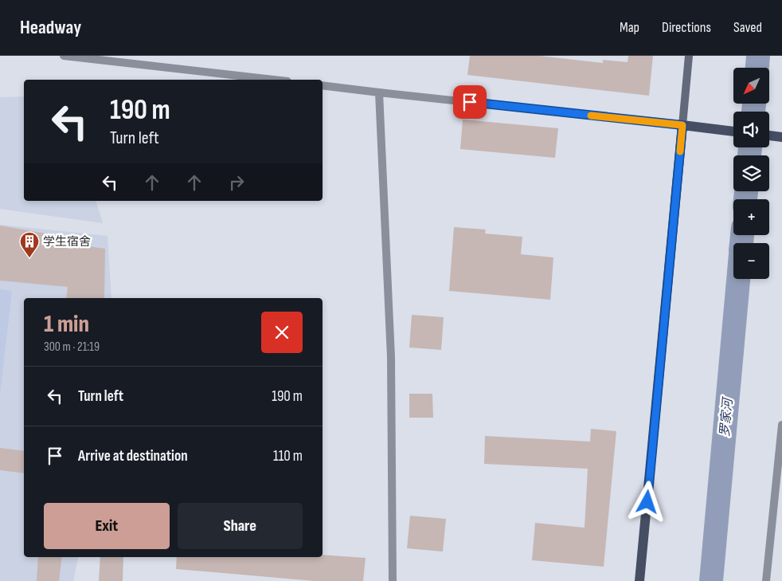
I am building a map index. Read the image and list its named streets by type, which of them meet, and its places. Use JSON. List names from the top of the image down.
{
  "water": ["罗家河"],
  "places": {
    "building": ["学生宿舍"]
  },
  "north": "bottom left",
  "page": {
    "header": "Headway",
    "nav": ["Map", "Directions", "Saved"],
    "map_buttons": ["+", "−"],
    "turn": ["190 m", "Turn left"],
    "heading": ["1 min", "300 m · 21:19"],
    "list": [
      {
        "name": "Turn left",
        "value": "190 m"
      },
      {
        "name": "Arrive at destination",
        "value": "110 m"
      }
    ],
    "buttons": ["Exit", "Share"]
  }
}
